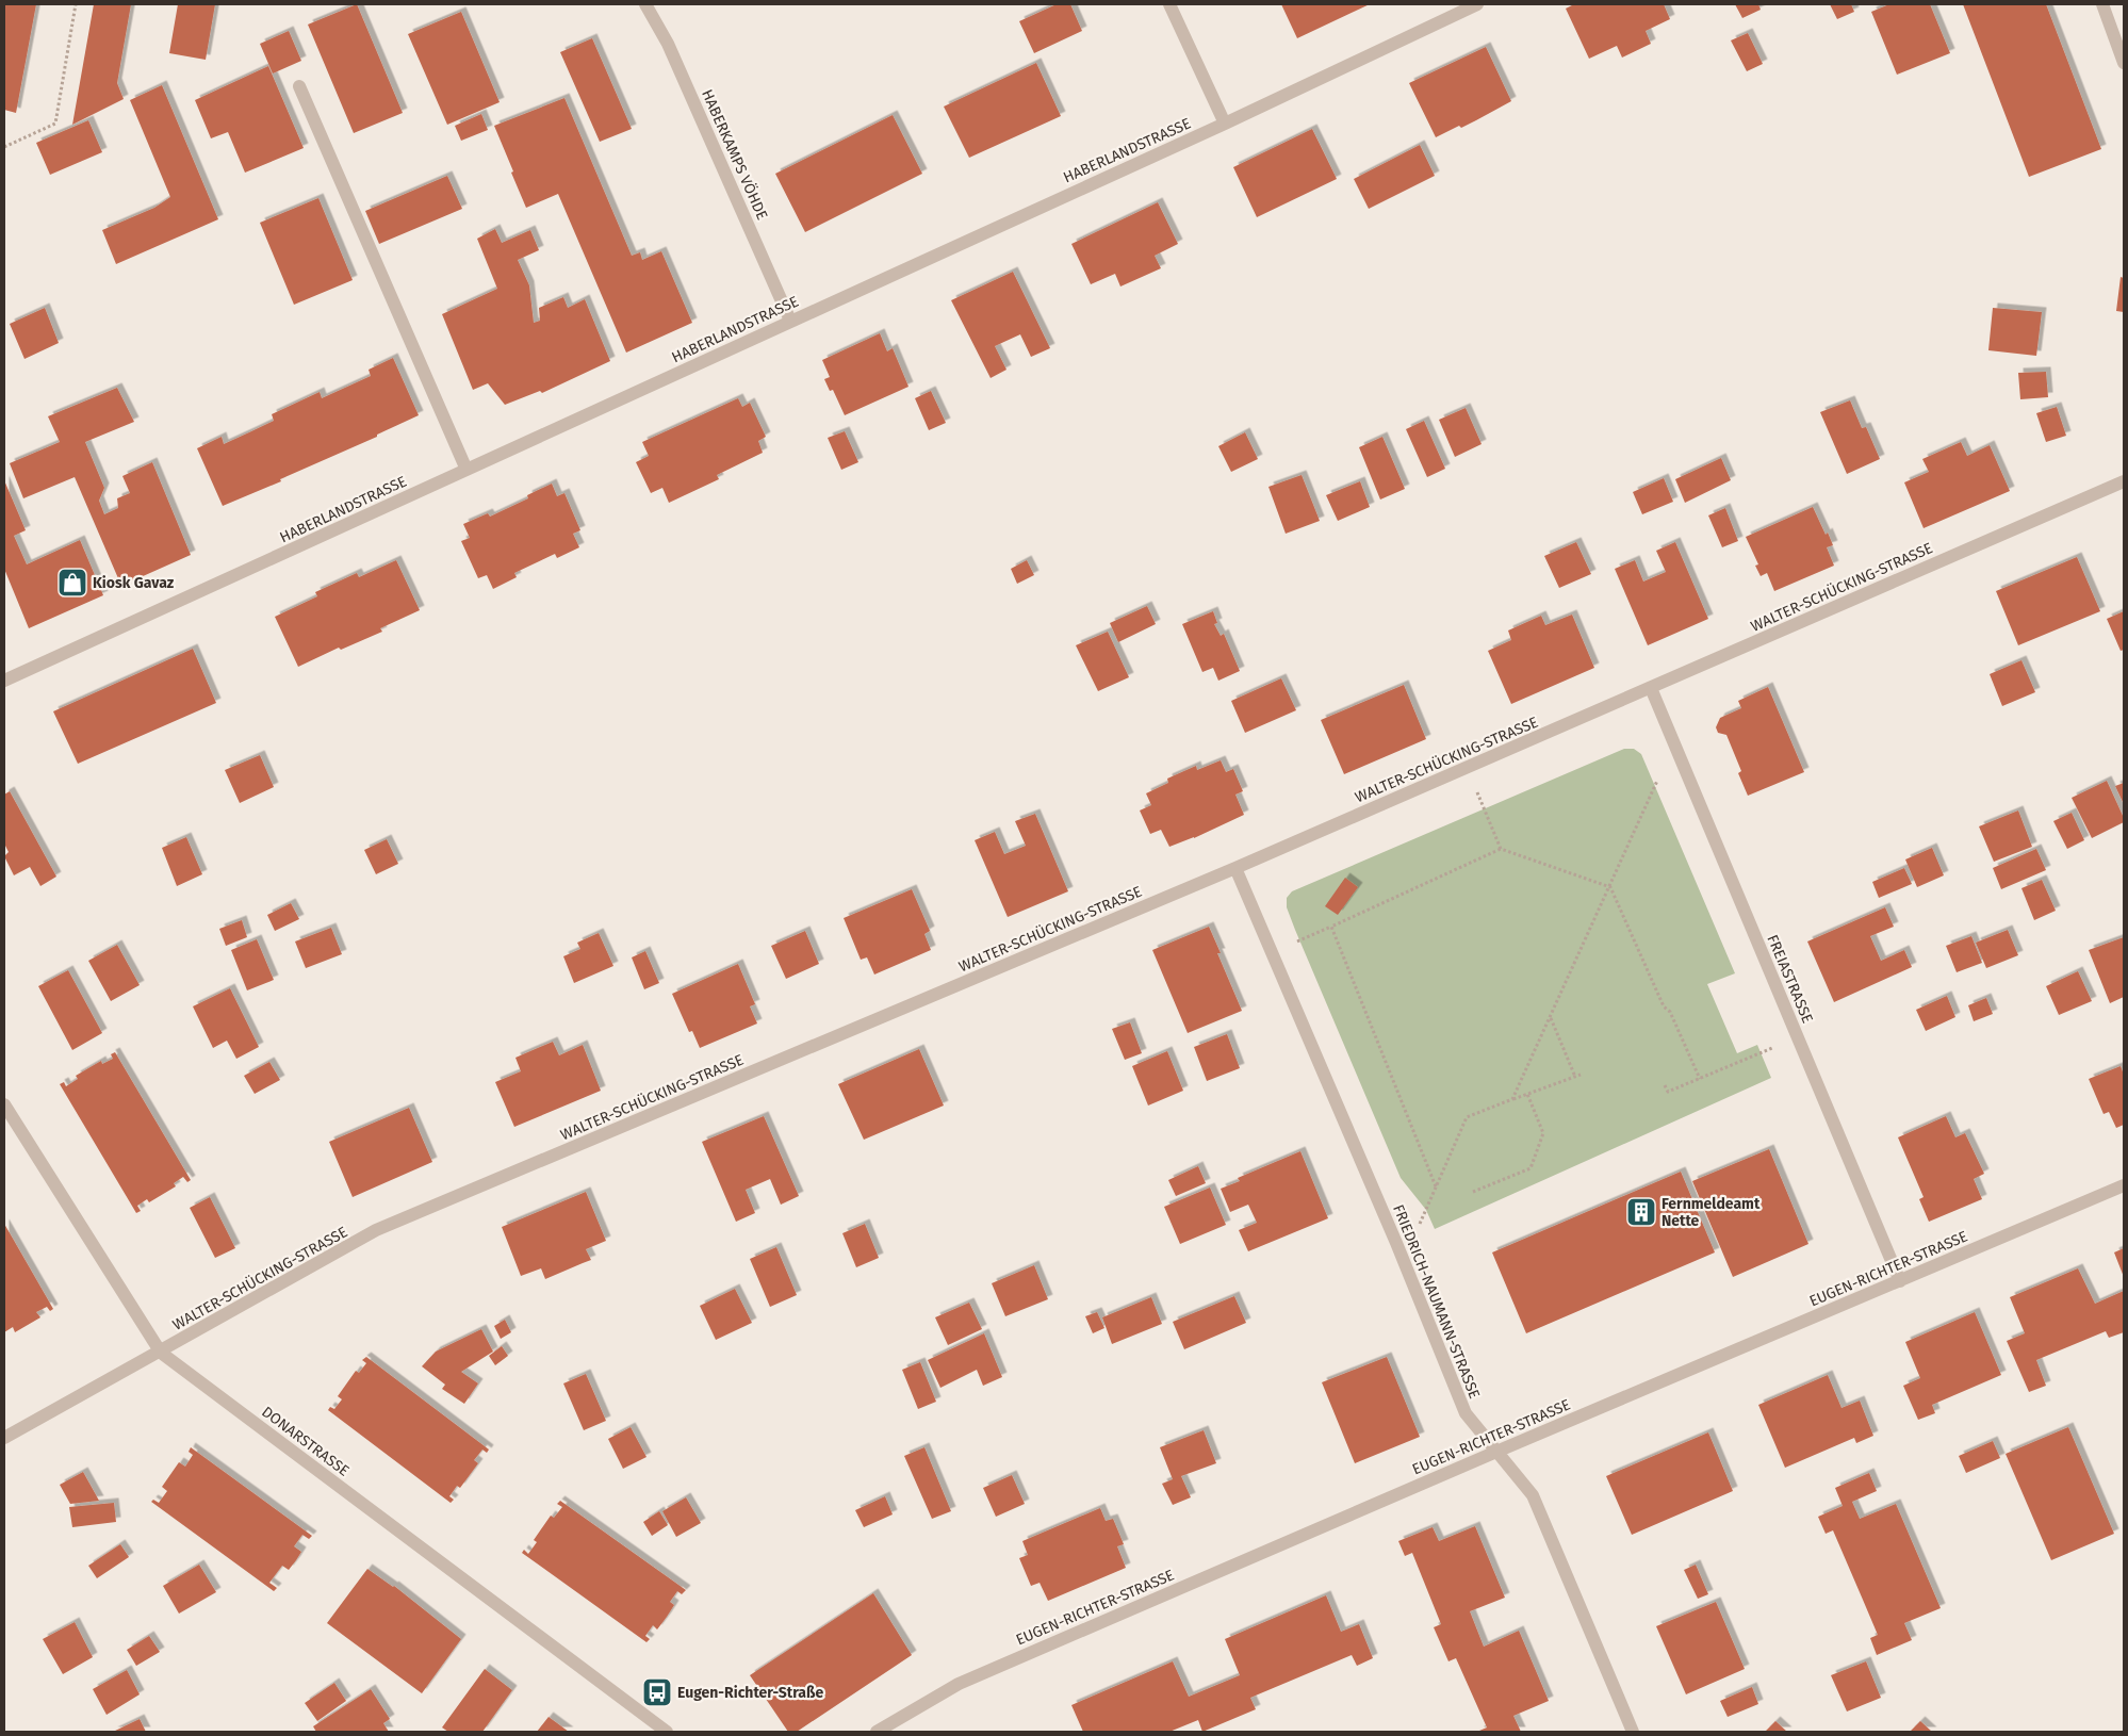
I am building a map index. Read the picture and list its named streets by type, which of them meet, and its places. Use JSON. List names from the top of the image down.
{
  "streets": {
    "street": [
      "HABERLANDSTRASSE",
      "HABERKAMPS VÖHDE",
      "WALTER-SCHÜCKING-STRASSE",
      "FREIASTRASSE",
      "EUGEN-RICHTER-STRASSE",
      "FRIEDRICH-NAUMANN-STRASSE",
      "DONARSTRASSE"
    ]
  },
  "crossings": [
    ["HABERLANDSTRASSE", "HABERKAMPS VÖHDE"],
    ["WALTER-SCHÜCKING-STRASSE", "FREIASTRASSE"],
    ["WALTER-SCHÜCKING-STRASSE", "FRIEDRICH-NAUMANN-STRASSE"],
    ["WALTER-SCHÜCKING-STRASSE", "DONARSTRASSE"],
    ["FREIASTRASSE", "EUGEN-RICHTER-STRASSE"],
    ["EUGEN-RICHTER-STRASSE", "FRIEDRICH-NAUMANN-STRASSE"]
  ],
  "places": {
    "shop": ["Kiosk Gavaz"],
    "building": ["Fernmeldeamt Nette"],
    "bus stop": ["Eugen-Richter-Straße"]
  }
}
